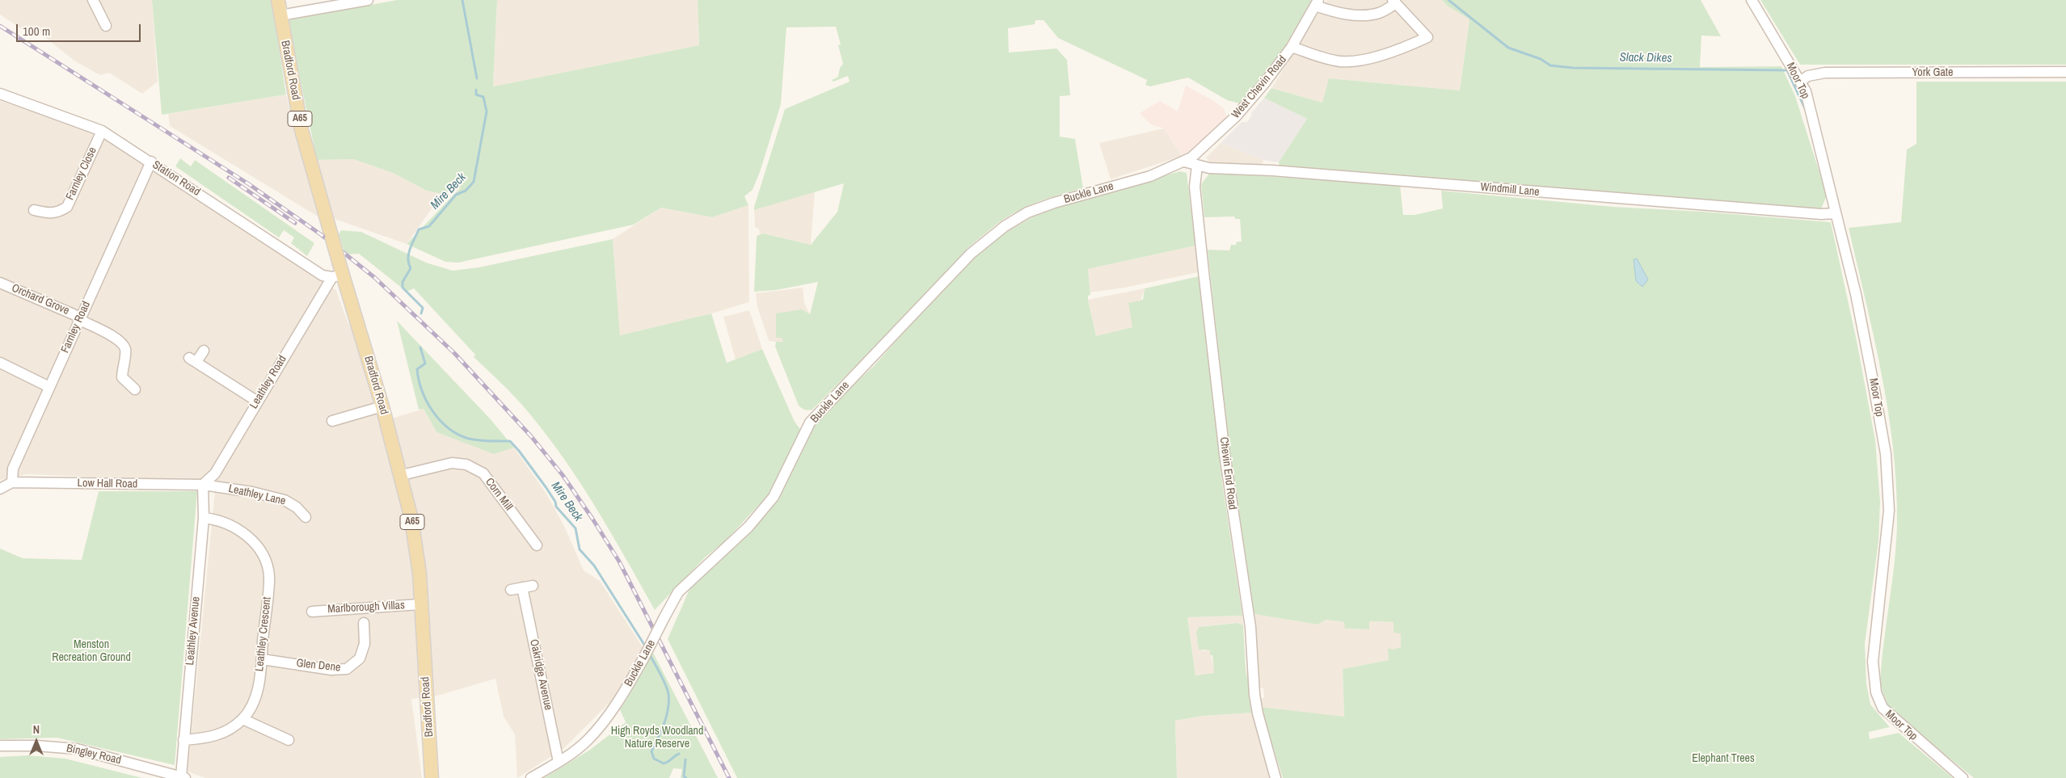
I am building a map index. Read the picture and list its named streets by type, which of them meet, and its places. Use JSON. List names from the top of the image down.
{
  "streets": {
    "main road": ["Bradford Road", "A65"],
    "street": [
      "York Gate",
      "Moor Top",
      "West Chevin Road",
      "Farnley Close",
      "Station Road",
      "Windmill Lane",
      "Buckle Lane",
      "Orchard Grove",
      "Farnley Road",
      "Leathley Road",
      "Chevin End Road",
      "Low Hall Road",
      "Corn Mill",
      "Leathley Lane",
      "Marlborough Villas",
      "Leathley Avenue",
      "Leathley Crescent",
      "Glen Dene",
      "Oakridge Avenue",
      "Bingley Road"
    ]
  },
  "crossings": [
    ["Bradford Road", "Station Road"],
    ["Bradford Road", "Leathley Road"],
    ["Bradford Road", "Corn Mill"],
    ["Bradford Road", "Marlborough Villas"],
    ["York Gate", "Moor Top"],
    ["Moor Top", "Windmill Lane"],
    ["West Chevin Road", "Windmill Lane"],
    ["West Chevin Road", "Buckle Lane"],
    ["Farnley Close", "Station Road"],
    ["Station Road", "Farnley Road"],
    ["Station Road", "Leathley Road"],
    ["Windmill Lane", "Buckle Lane"],
    ["Windmill Lane", "Chevin End Road"],
    ["Buckle Lane", "Oakridge Avenue"],
    ["Orchard Grove", "Farnley Road"],
    ["Farnley Road", "Low Hall Road"],
    ["Leathley Road", "Low Hall Road"],
    ["Leathley Road", "Leathley Lane"],
    ["Leathley Road", "Leathley Avenue"],
    ["Low Hall Road", "Leathley Lane"],
    ["Low Hall Road", "Leathley Avenue"],
    ["Leathley Lane", "Leathley Avenue"],
    ["Leathley Avenue", "Leathley Crescent"],
    ["Leathley Avenue", "Bingley Road"],
    ["Leathley Crescent", "Glen Dene"]
  ],
  "water": ["Slack Dikes", "Mire Beck"],
  "parks": ["Menston Recreation Ground", "High Royds Woodland Nature Reserve", "Elephant Trees"],
  "scale_bar": "100 m",
  "north": "top"
}
